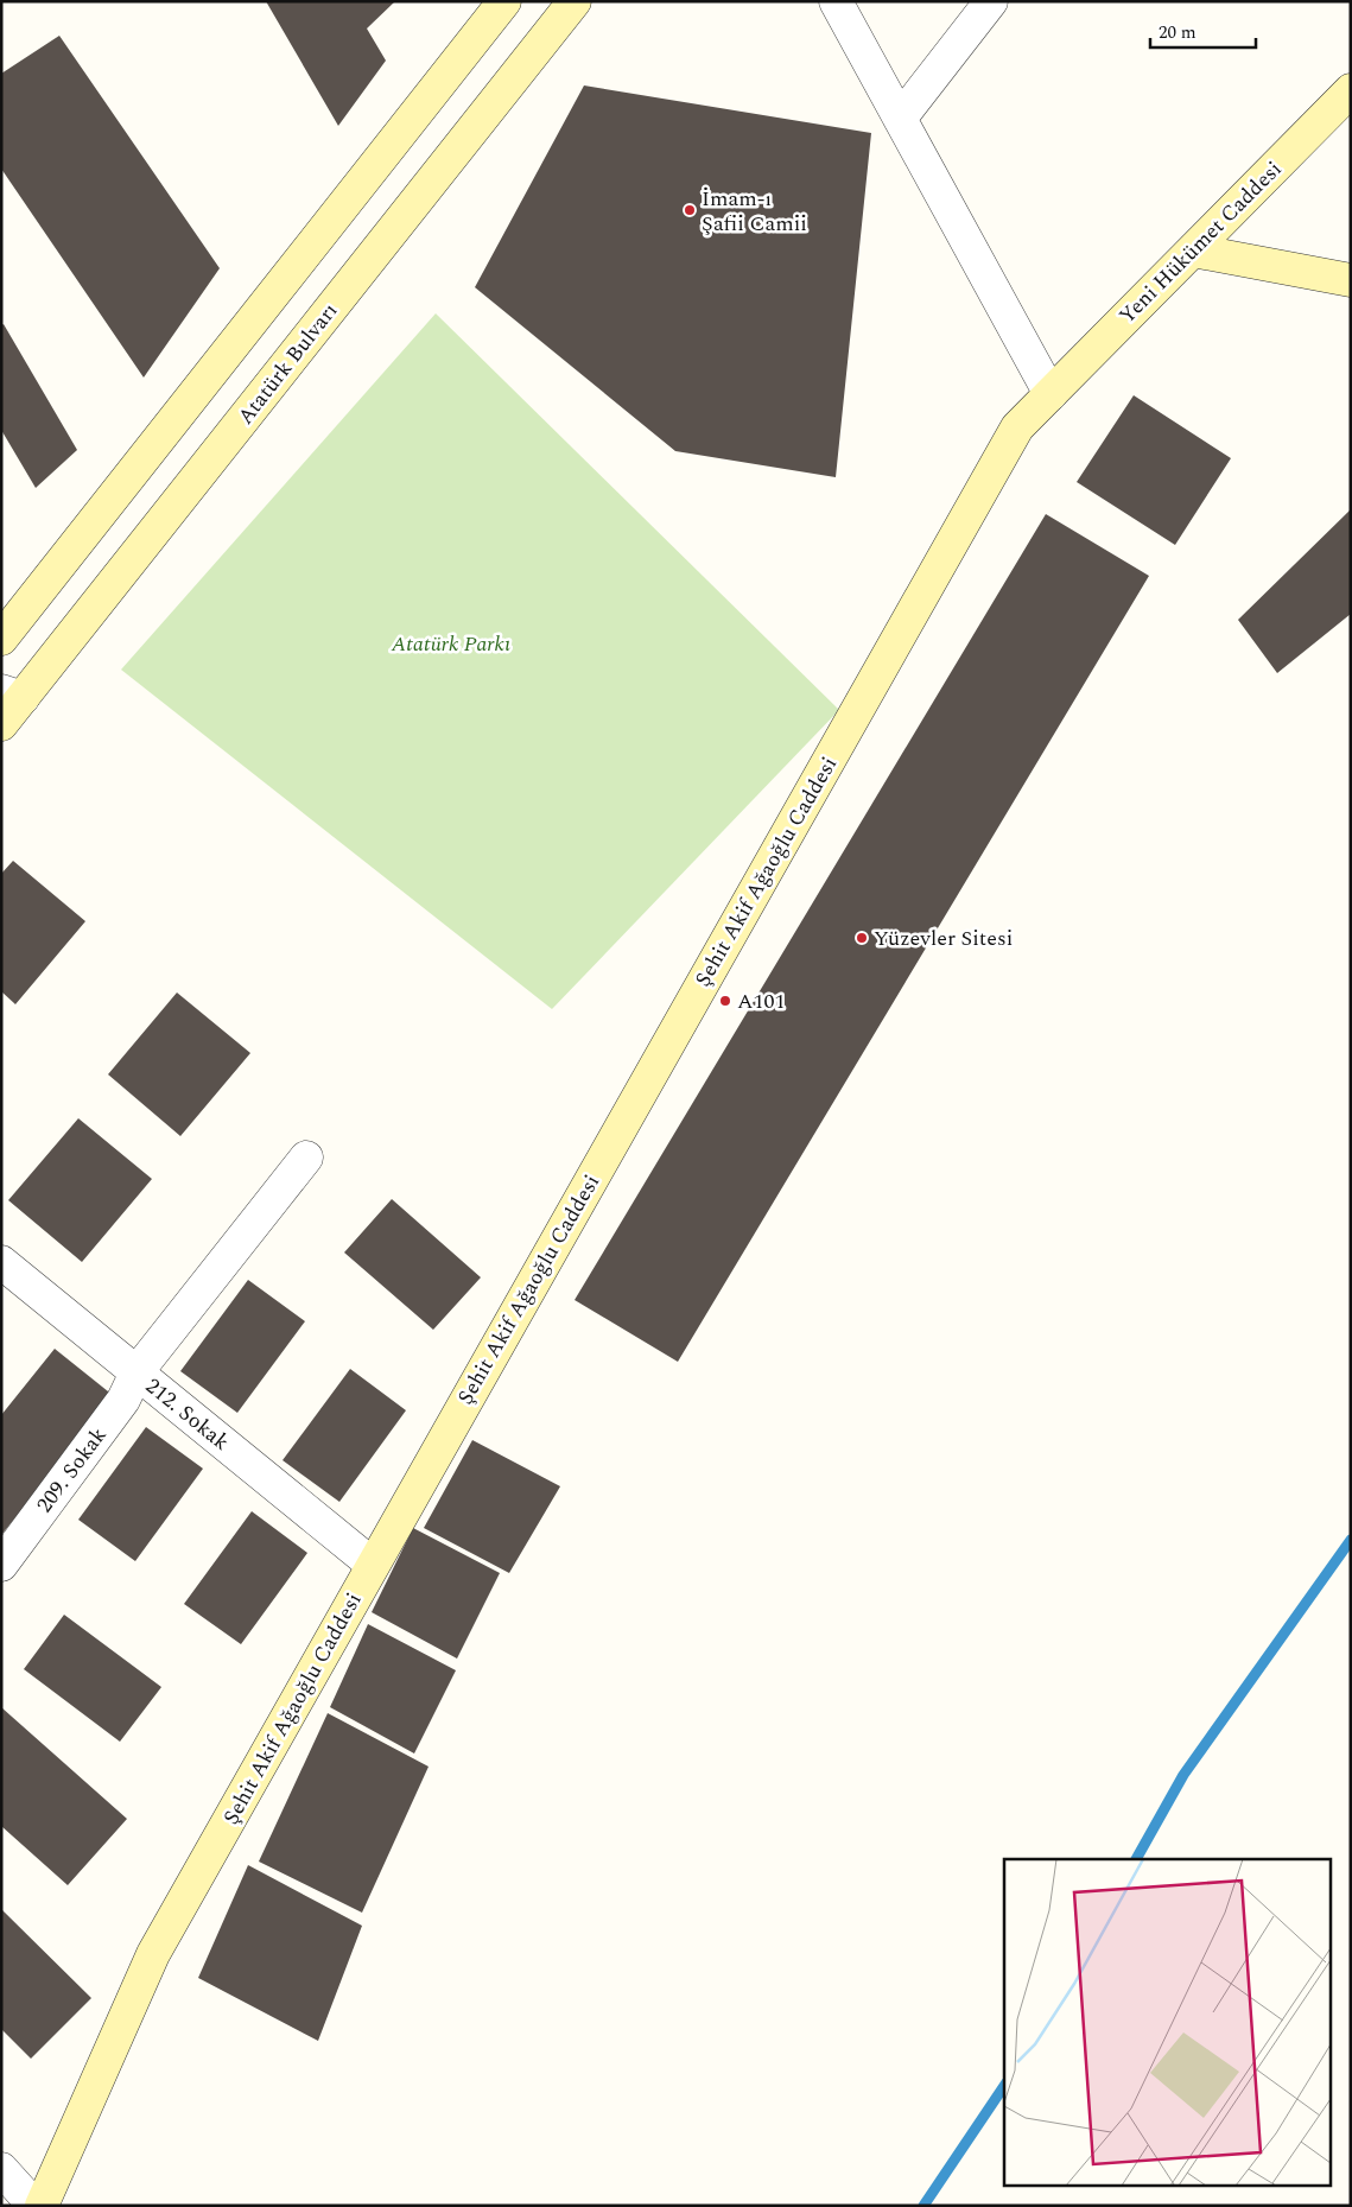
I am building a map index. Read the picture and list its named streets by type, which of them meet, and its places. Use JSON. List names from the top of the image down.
{
  "streets": {
    "street": [
      "Yeni Hükümet Caddesi",
      "Atatürk Bulvarı",
      "Şehit Akif Ağaoğlu Caddesi",
      "212. Sokak",
      "209. Sokak"
    ]
  },
  "crossings": [
    ["Yeni Hükümet Caddesi", "Şehit Akif Ağaoğlu Caddesi"],
    ["Şehit Akif Ağaoğlu Caddesi", "212. Sokak"],
    ["212. Sokak", "209. Sokak"]
  ],
  "parks": ["Atatürk Parkı"],
  "places": ["İmam-ı Şafii Camii", "Yüzevler Sitesi", "A101"],
  "scale_bar": "20 m"
}
